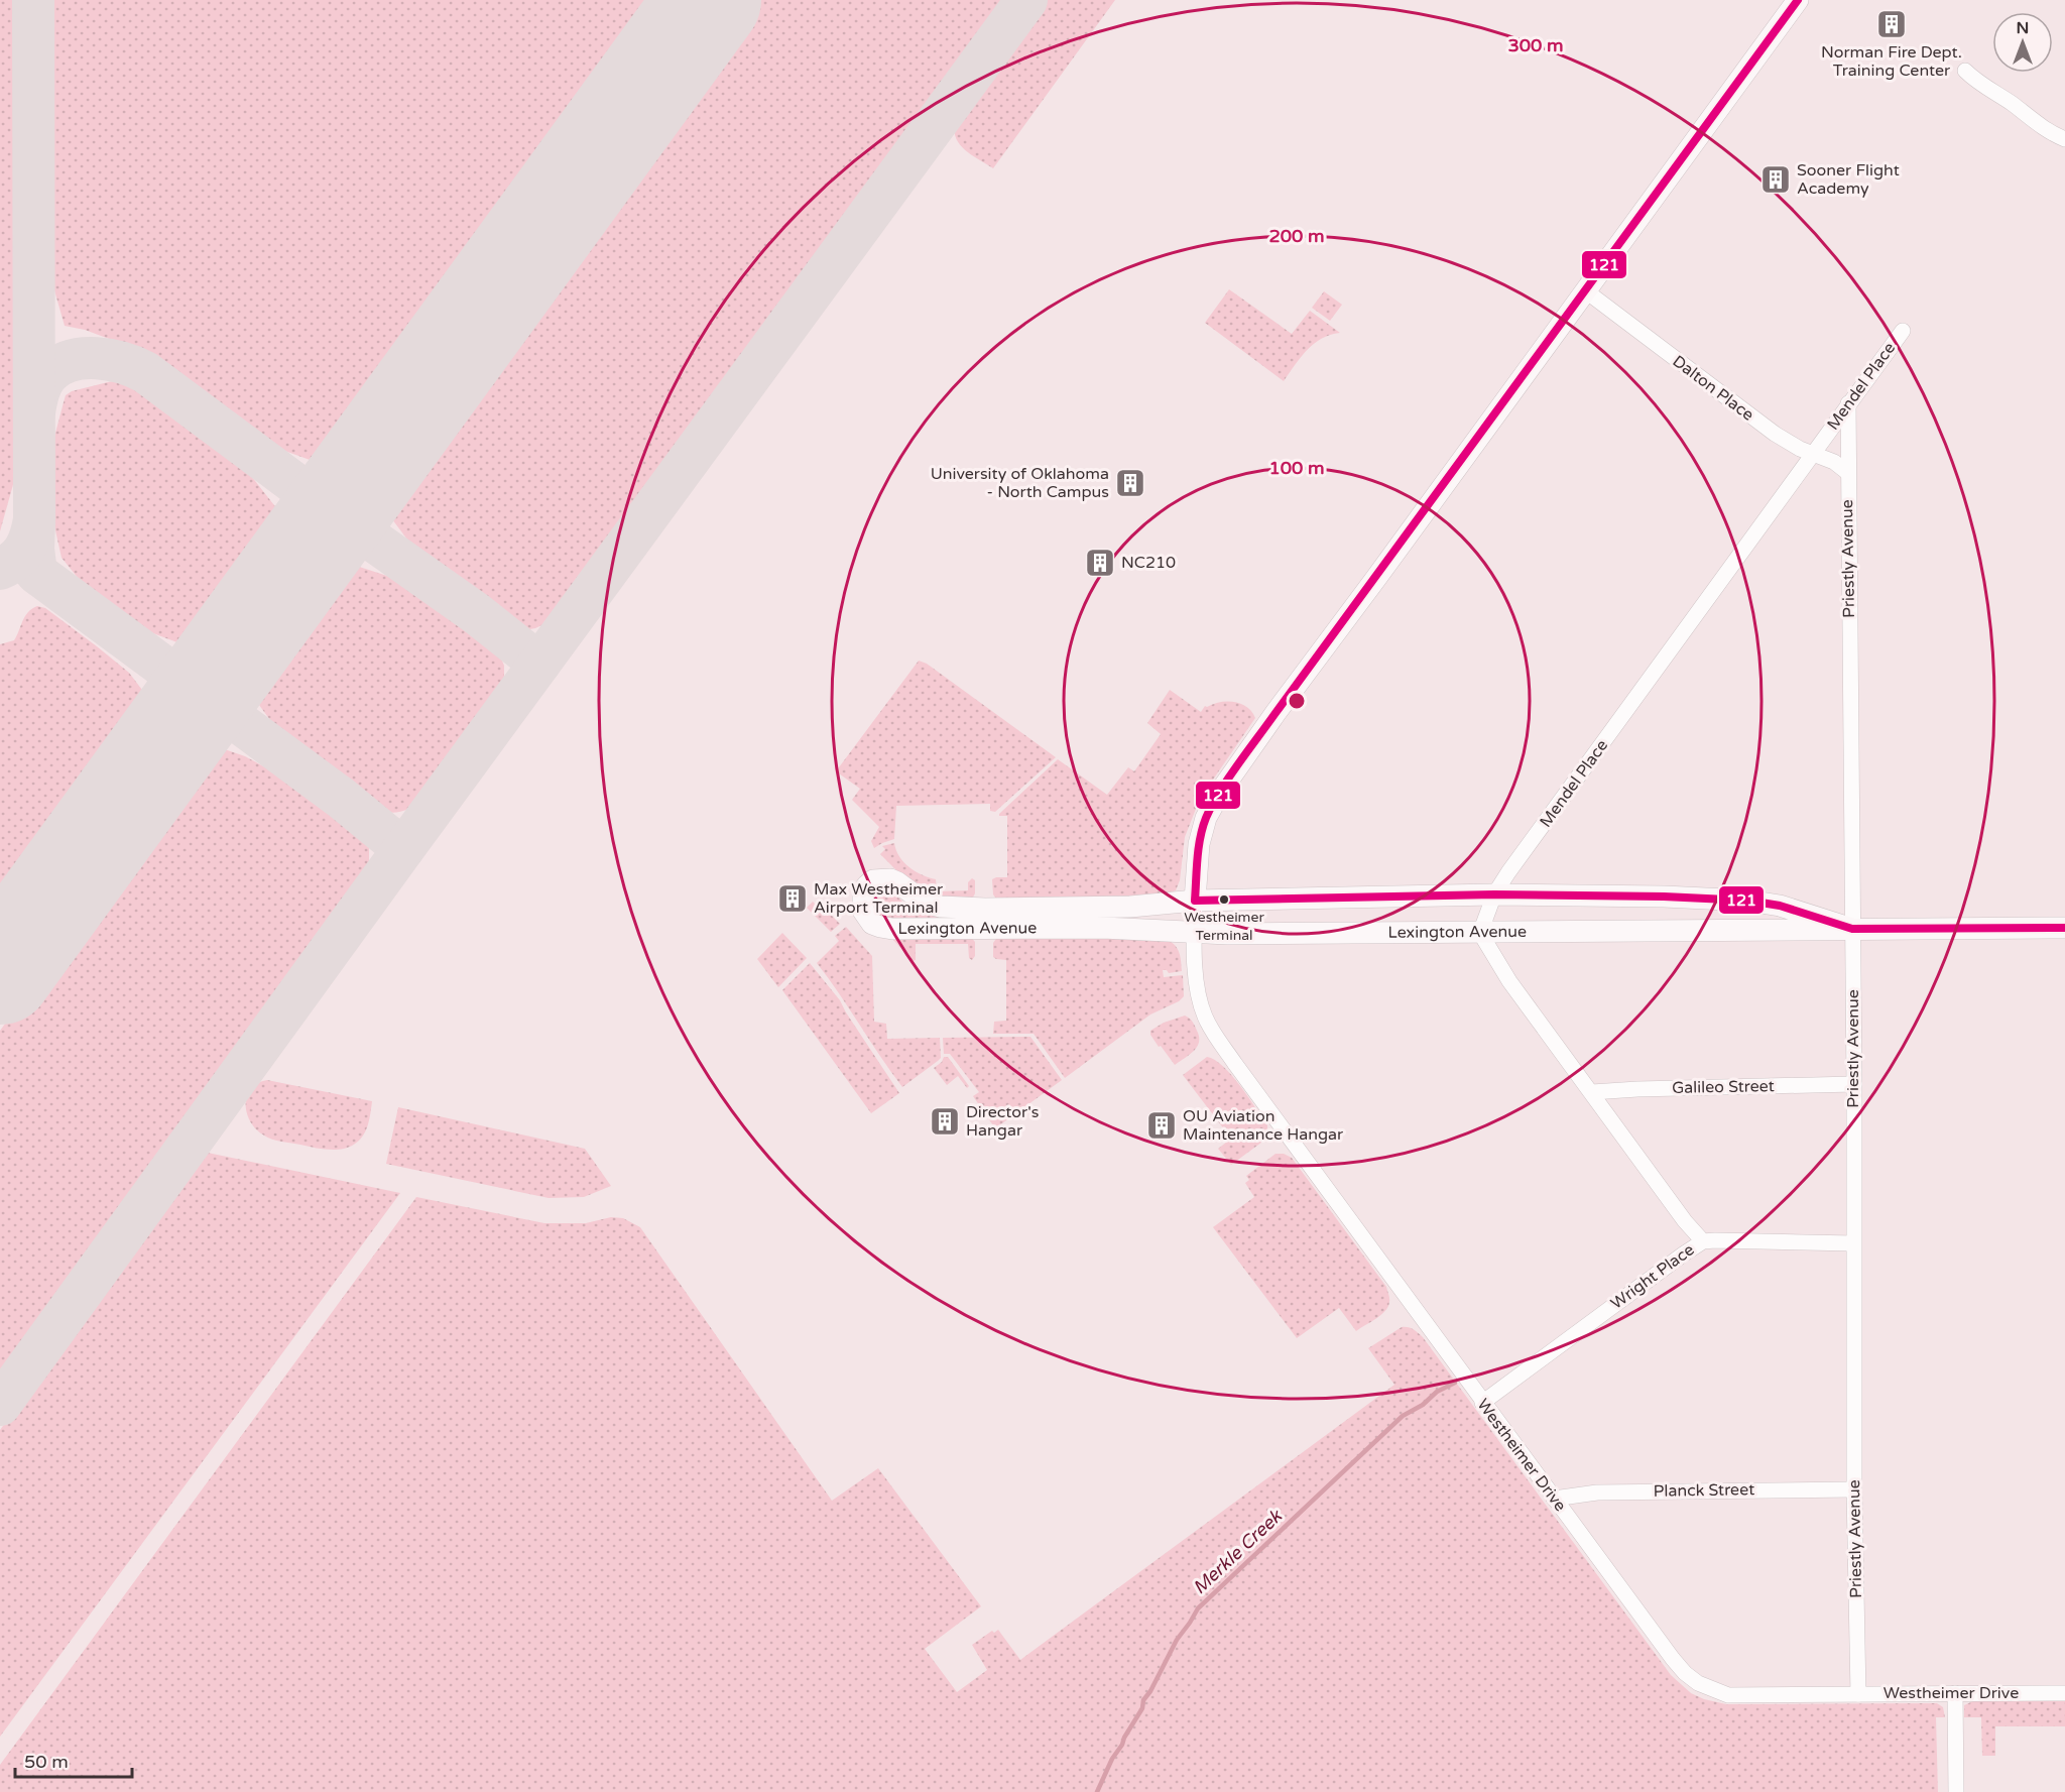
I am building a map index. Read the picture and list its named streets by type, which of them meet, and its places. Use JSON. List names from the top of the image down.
{
  "streets": {
    "street": [
      "Mendel Place",
      "Dalton Place",
      "Priestly Avenue",
      "Lexington Avenue",
      "Galileo Street",
      "Wright Place",
      "Westheimer Drive",
      "Planck Street"
    ]
  },
  "crossings": [
    ["Mendel Place", "Dalton Place"],
    ["Mendel Place", "Priestly Avenue"],
    ["Mendel Place", "Lexington Avenue"],
    ["Dalton Place", "Priestly Avenue"],
    ["Priestly Avenue", "Lexington Avenue"],
    ["Priestly Avenue", "Galileo Street"],
    ["Priestly Avenue", "Wright Place"],
    ["Priestly Avenue", "Westheimer Drive"],
    ["Priestly Avenue", "Planck Street"],
    ["Lexington Avenue", "Westheimer Drive"],
    ["Wright Place", "Westheimer Drive"],
    ["Westheimer Drive", "Planck Street"]
  ],
  "water": ["Merkle Creek"],
  "places": {
    "building": [
      "Norman Fire Dept. Training Center",
      "Sooner Flight Academy",
      "University of Oklahoma - North Campus",
      "NC210",
      "Max Westheimer Airport Terminal",
      "Director's Hangar",
      "OU Aviation Maintenance Hangar"
    ],
    "other": ["Westheimer Terminal"]
  },
  "lines": ["transit line 121"],
  "scale_bar": "50 m",
  "north": "top",
  "rings": ["300 m", "200 m", "100 m"]
}
